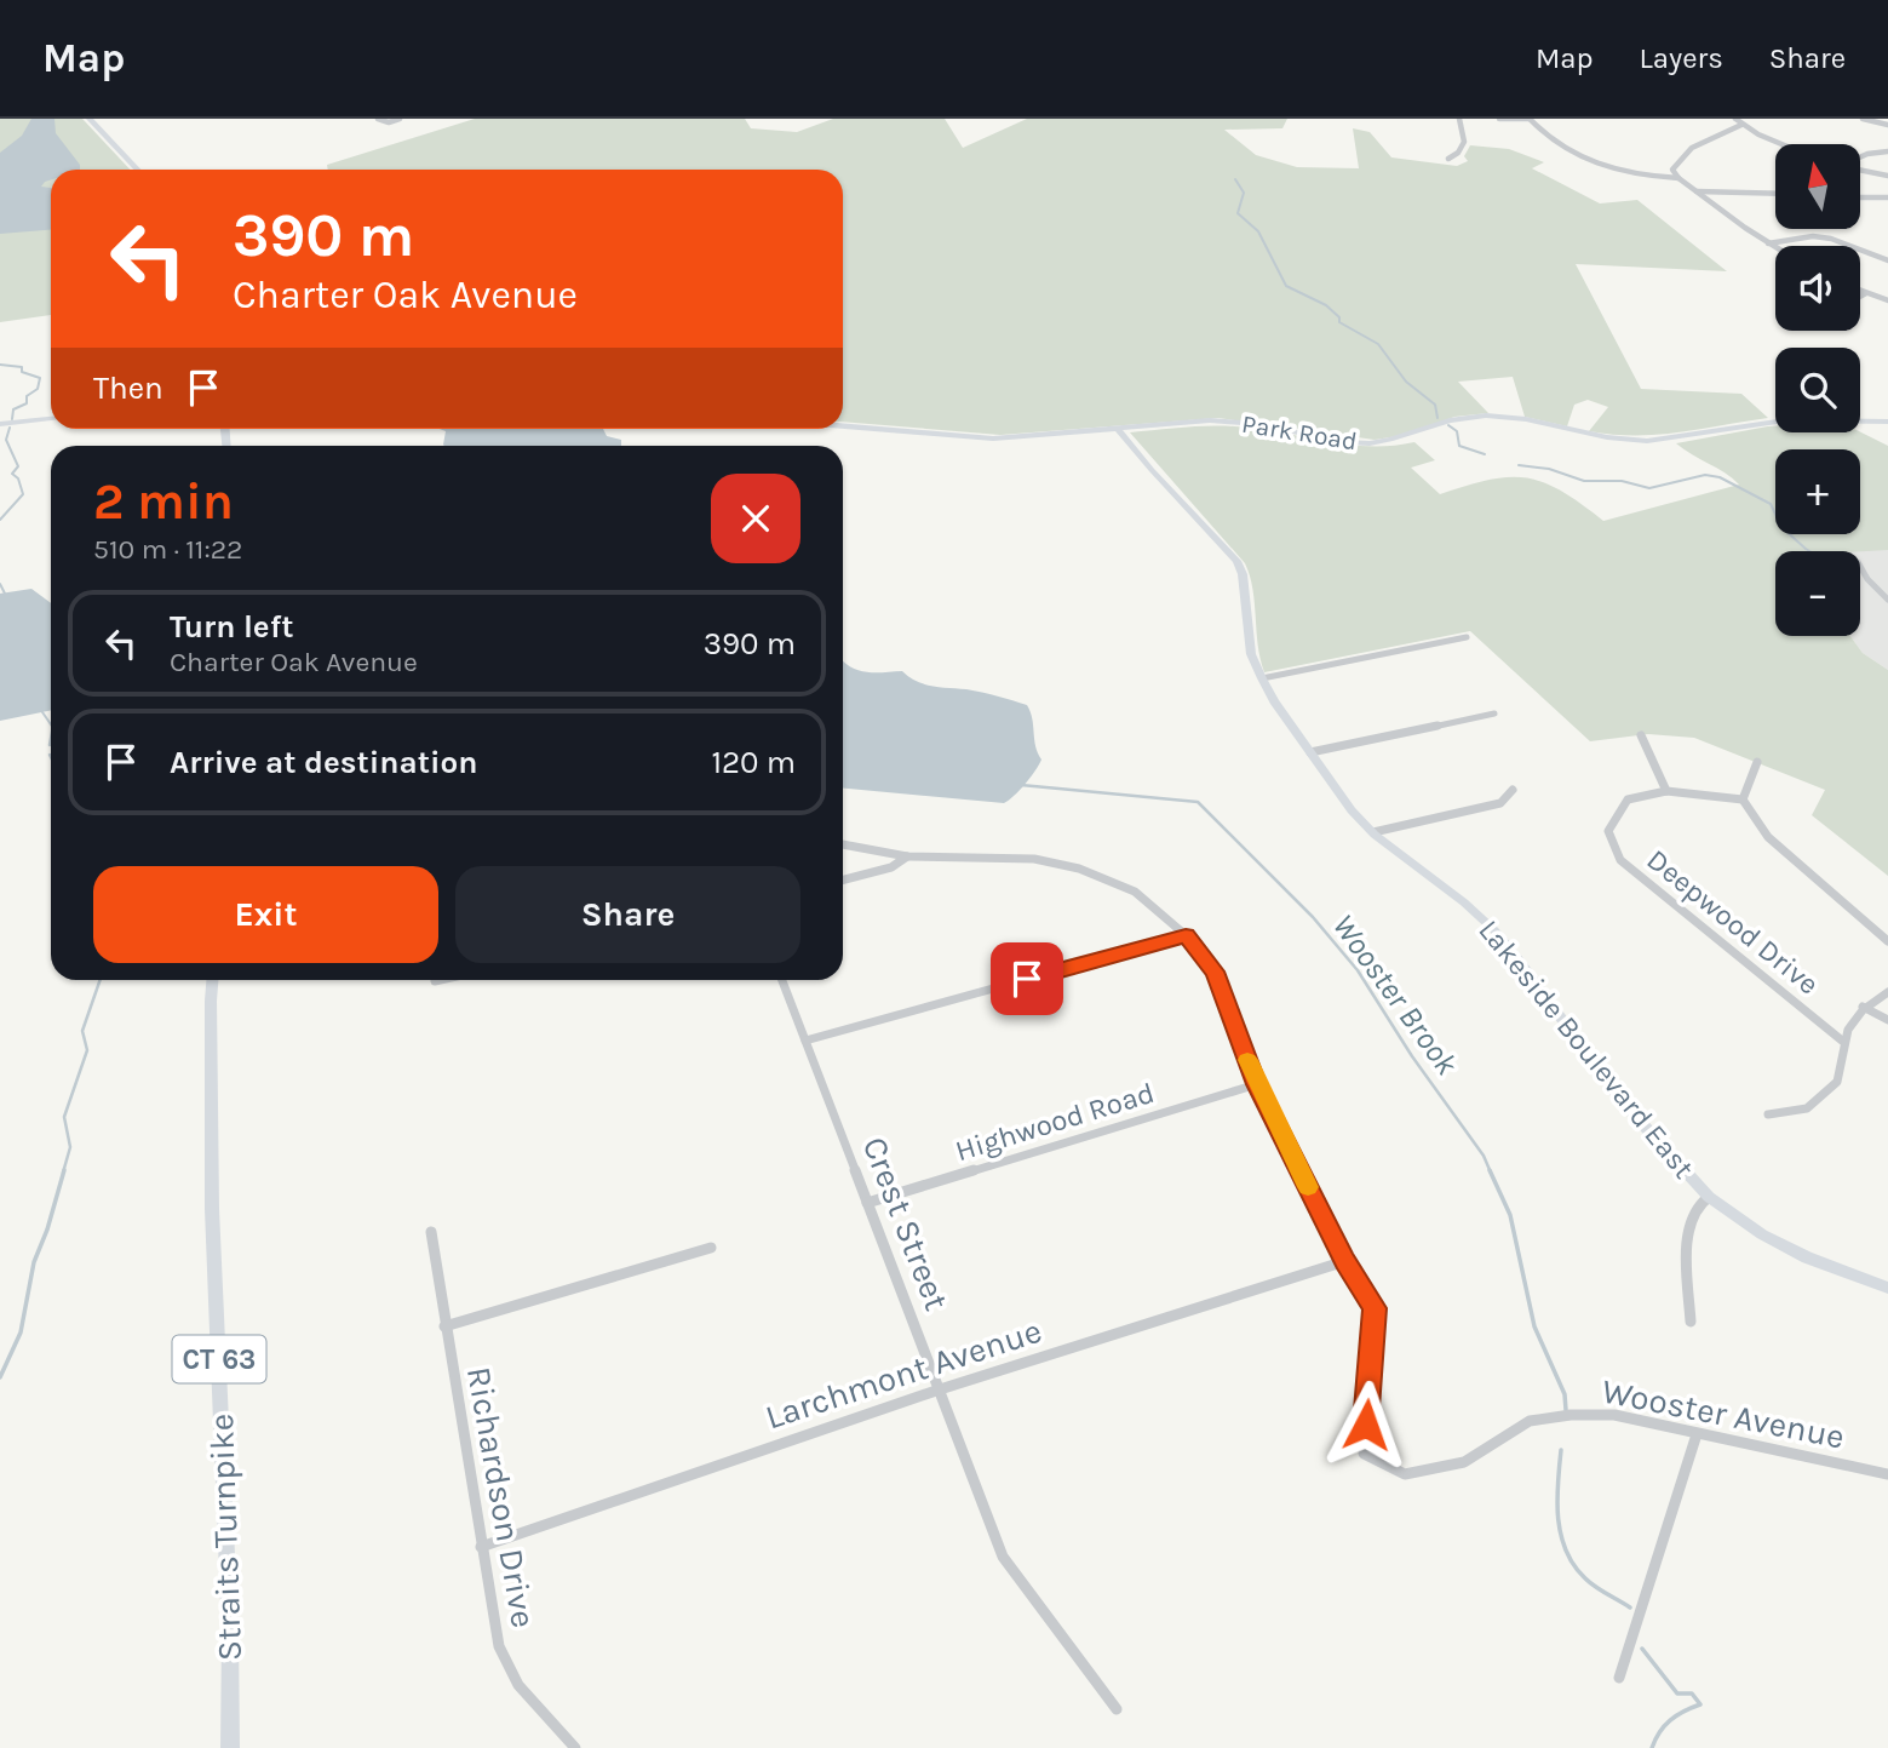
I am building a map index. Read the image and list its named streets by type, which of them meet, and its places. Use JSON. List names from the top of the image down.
{
  "streets": {
    "main road": [
      "Park Road",
      "Lakeside Boulevard East",
      "CT 63",
      "Straits Turnpike"
    ],
    "street": [
      "Deepwood Drive",
      "Highwood Road",
      "Crest Street",
      "Larchmont Avenue",
      "Wooster Avenue",
      "Richardson Drive"
    ]
  },
  "crossings": [
    ["Park Road", "Lakeside Boulevard East"],
    ["Highwood Road", "Crest Street"],
    ["Crest Street", "Larchmont Avenue"],
    ["Larchmont Avenue", "Wooster Avenue"],
    ["Larchmont Avenue", "Richardson Drive"]
  ],
  "water": ["Wooster Brook"],
  "north": "top",
  "page": {
    "header": "Map",
    "nav": ["Map", "Layers", "Share"],
    "map_buttons": ["+", "−"],
    "turn": ["390 m", "Charter Oak Avenue"],
    "then": "Then",
    "heading": ["2 min", "510 m · 11:22"],
    "list": [
      {
        "name": "Turn left",
        "note": "Charter Oak Avenue",
        "value": "390 m"
      },
      {
        "name": "Arrive at destination",
        "value": "120 m"
      }
    ],
    "buttons": ["Exit", "Share"]
  }
}
